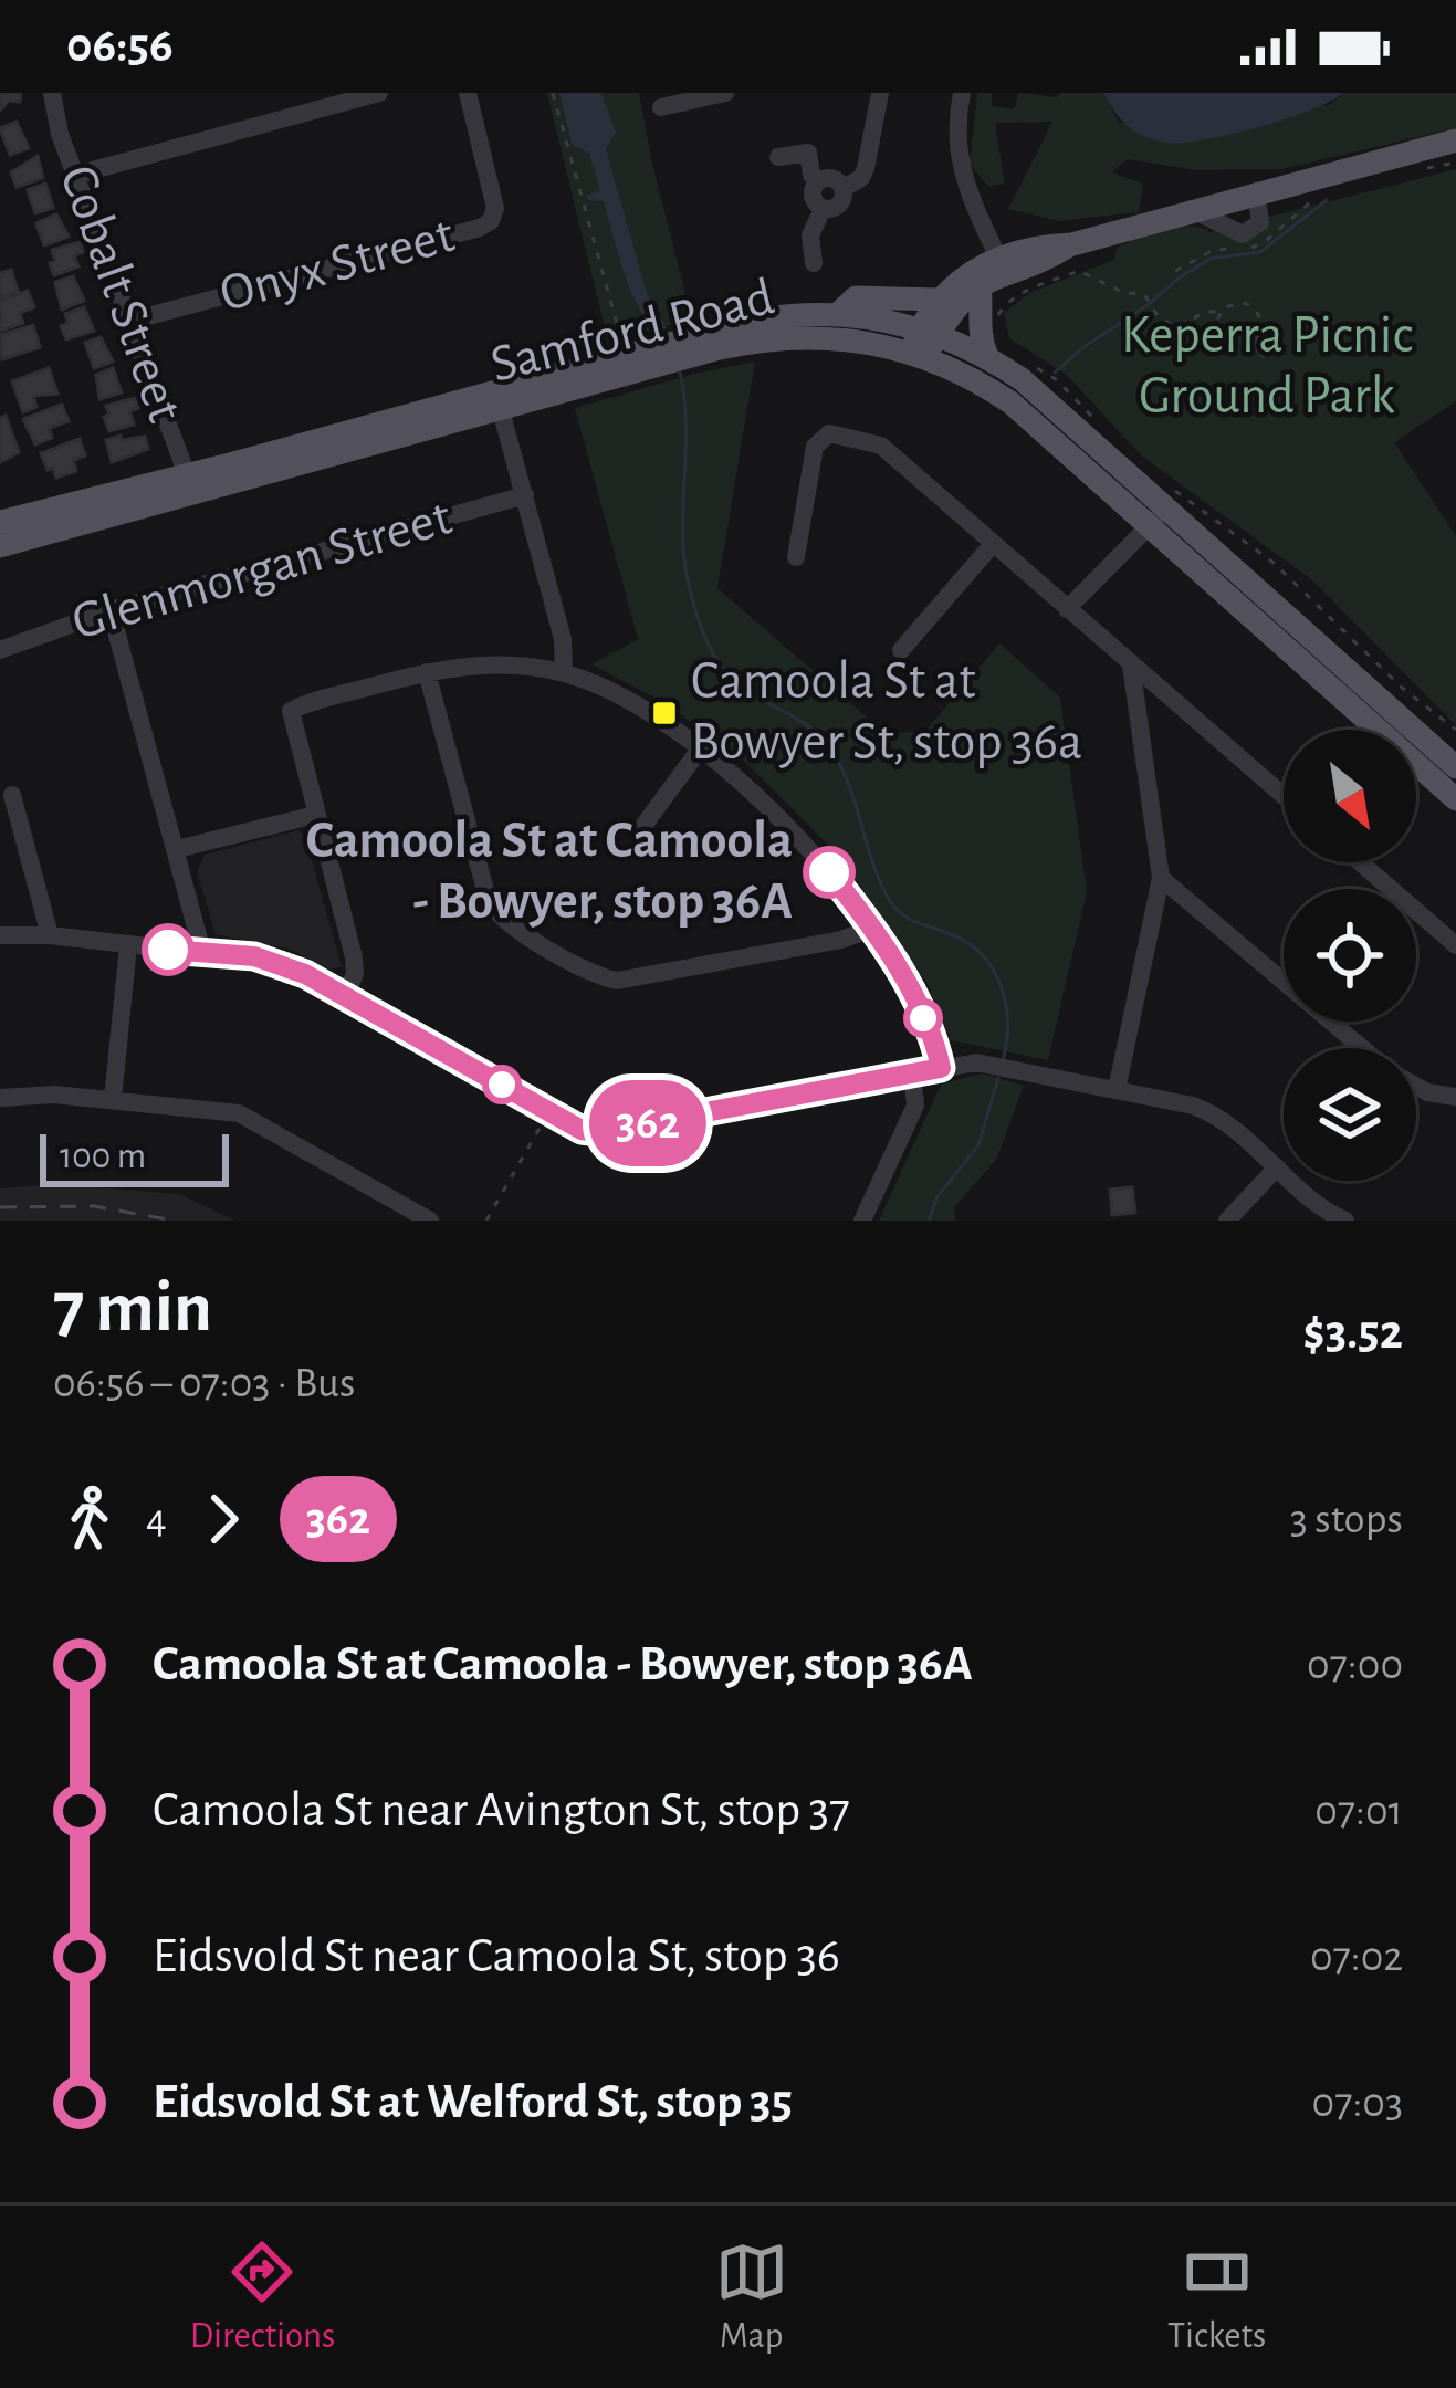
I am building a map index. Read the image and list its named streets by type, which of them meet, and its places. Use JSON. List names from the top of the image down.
{
  "streets": {
    "main road": ["Samford Road"],
    "street": ["Onyx Street", "Cobalt Street", "Glenmorgan Street"]
  },
  "crossings": [
    ["Onyx Street", "Cobalt Street"],
    ["Cobalt Street", "Samford Road"]
  ],
  "parks": ["Keperra Picnic Ground Park"],
  "places": {
    "transit": ["Camoola St at Bowyer St, stop 36a"],
    "other": ["Camoola St at Camoola - Bowyer, stop 36A"]
  },
  "lines": ["bus line 362"],
  "scale_bar": "100 m",
  "north": "bottom right",
  "page": {
    "status": "06:56",
    "on_map": "362",
    "scale": "100 m",
    "heading": ["7 min", "06:56 – 07:03 · Bus", "$3.52"],
    "legs": ["4", "362", "3 stops"],
    "list": [
      {
        "name": "Camoola St at Camoola - Bowyer, stop 36A",
        "value": "07:00"
      },
      {
        "name": "Camoola St near Avington St, stop 37",
        "value": "07:01"
      },
      {
        "name": "Eidsvold St near Camoola St, stop 36",
        "value": "07:02"
      },
      {
        "name": "Eidsvold St at Welford St, stop 35",
        "value": "07:03"
      }
    ],
    "tabs": ["Directions", "Map", "Tickets"]
  }
}
